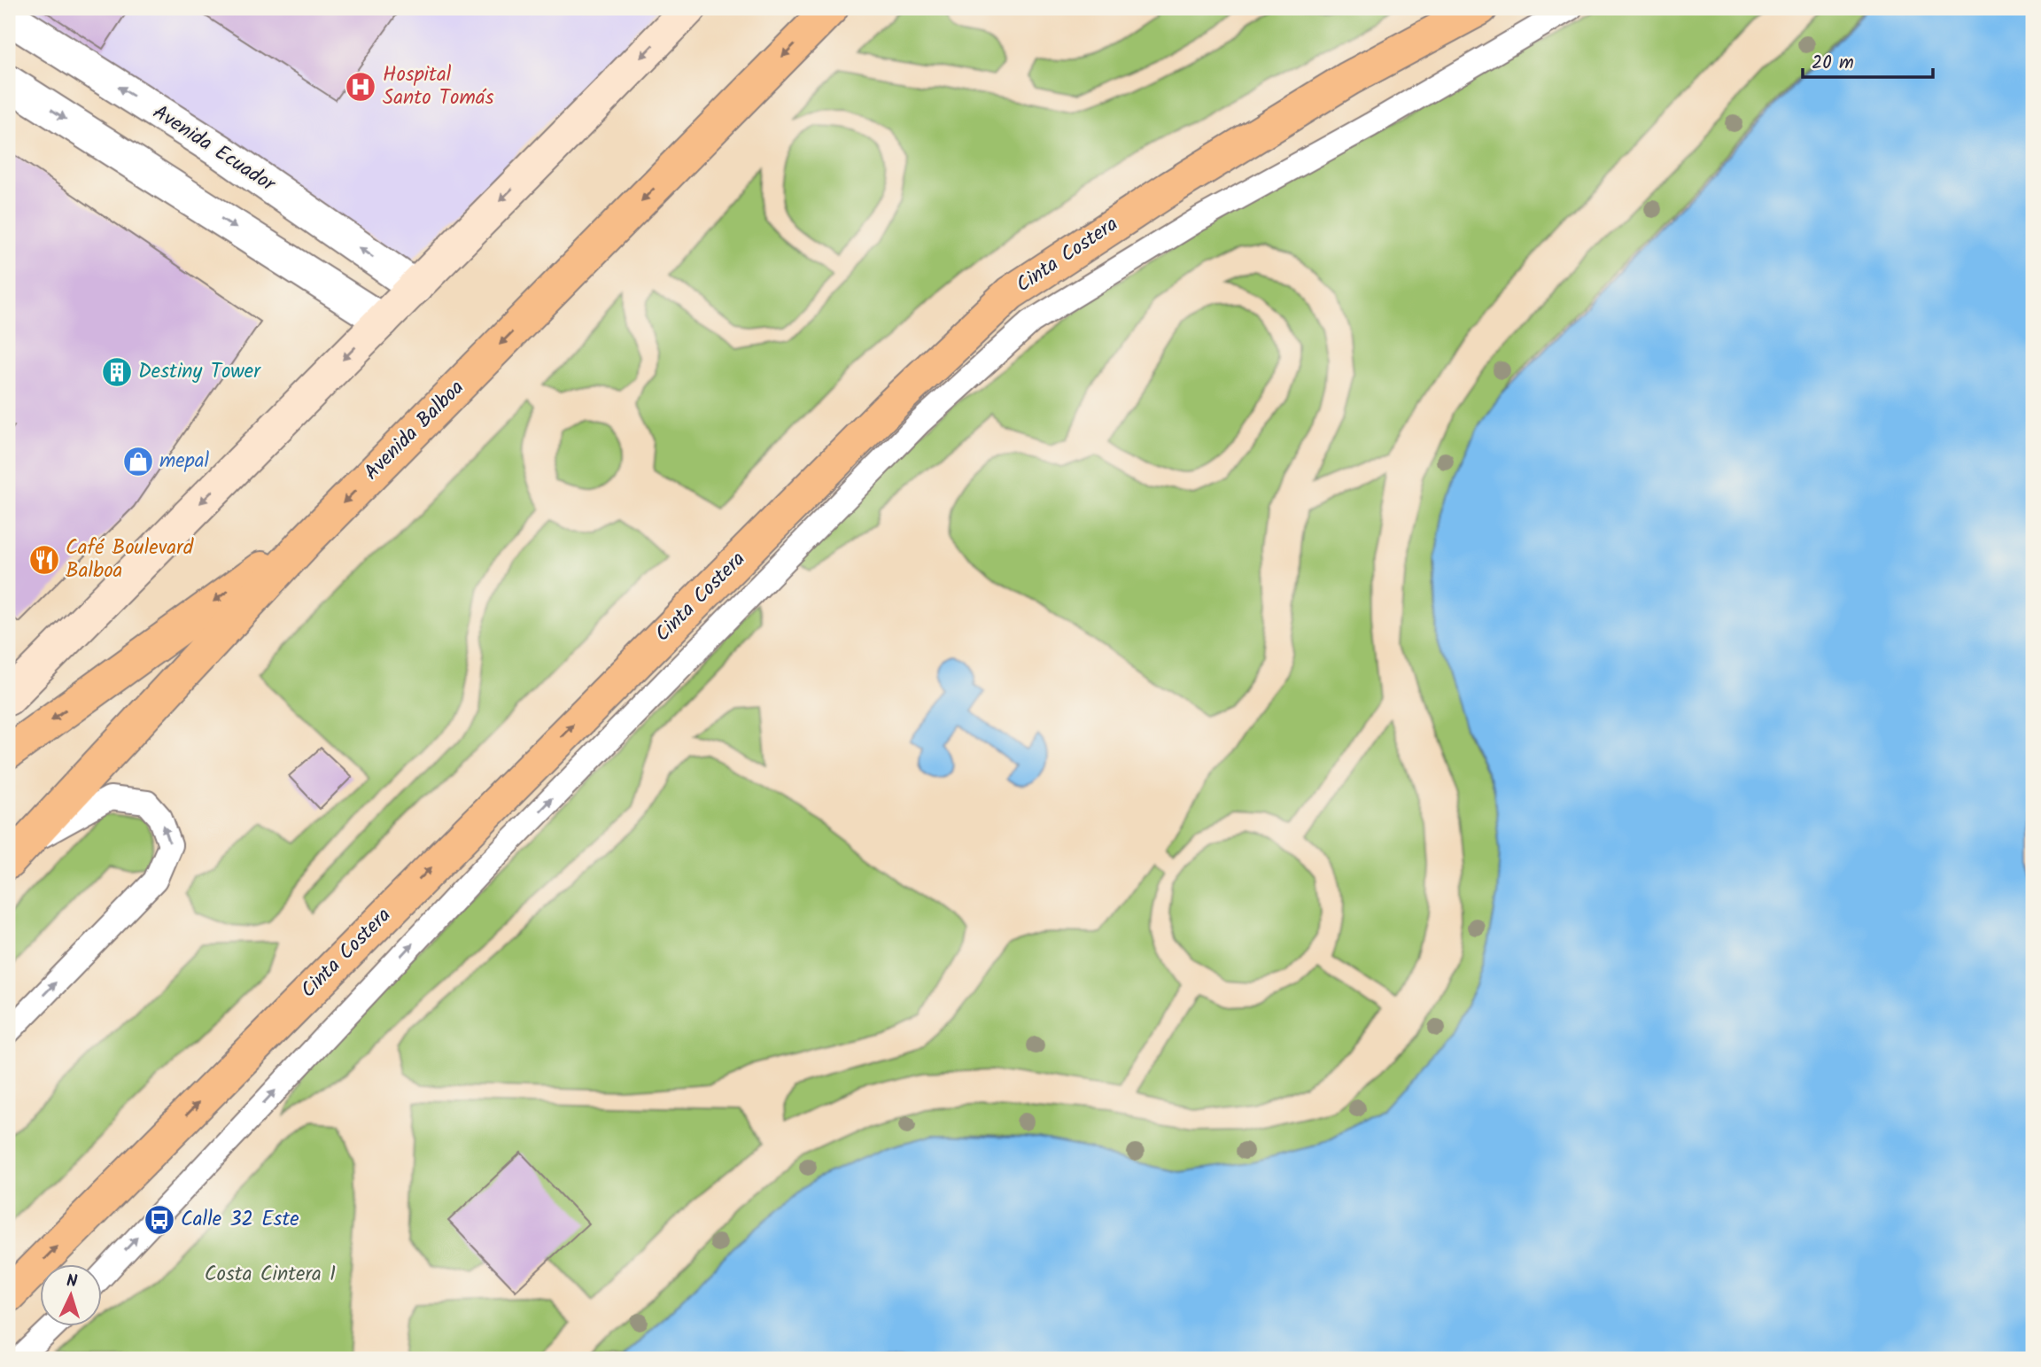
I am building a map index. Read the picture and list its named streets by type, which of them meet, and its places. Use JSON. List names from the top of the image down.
{
  "streets": {
    "highway": ["Cinta Costera", "Avenida Balboa"],
    "street": ["Avenida Ecuador"]
  },
  "one_way": ["Cinta Costera", "Avenida Balboa"],
  "parks": ["Costa Cintera 1"],
  "places": {
    "hospital": ["Hospital Santo Tomás"],
    "building": ["Destiny Tower"],
    "shop": ["mepal"],
    "restaurant": ["Café Boulevard Balboa"],
    "bus stop": ["Calle 32 Este"]
  },
  "scale_bar": "20 m",
  "north": "top"
}
